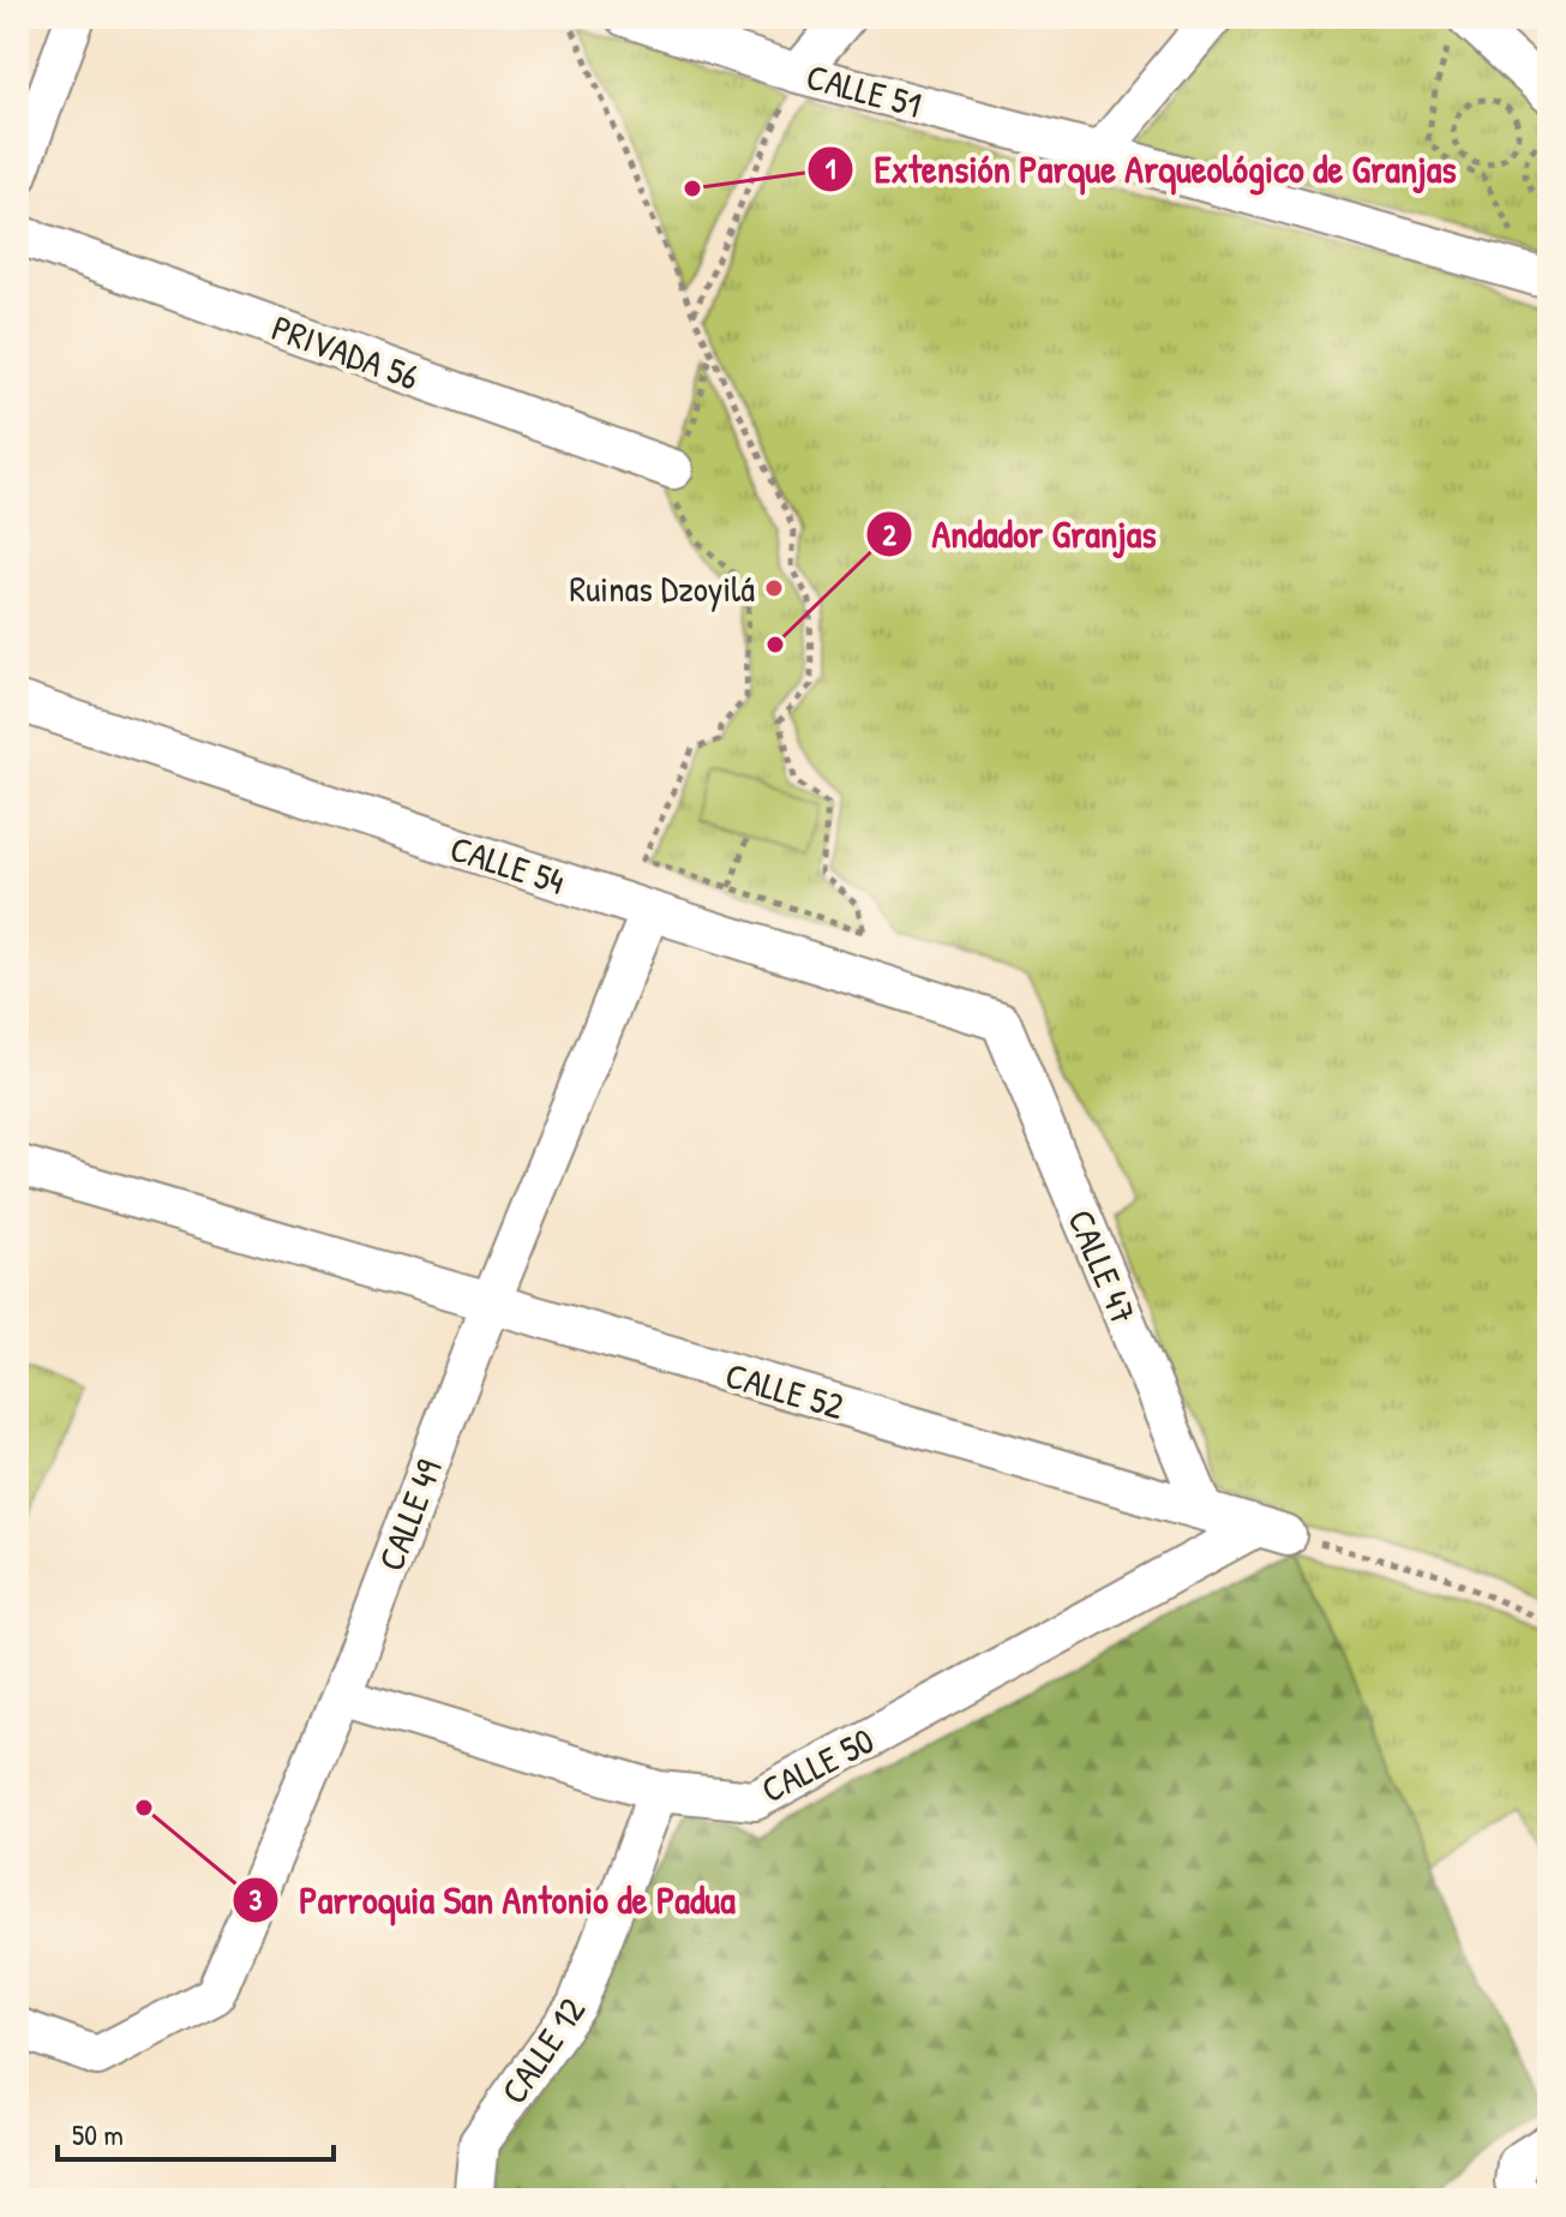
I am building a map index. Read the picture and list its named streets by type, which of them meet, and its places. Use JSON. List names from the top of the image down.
{
  "streets": {
    "street": [
      "CALLE 51",
      "PRIVADA 56",
      "CALLE 54",
      "CALLE 47",
      "CALLE 52",
      "CALLE 49",
      "CALLE 50",
      "CALLE 12"
    ]
  },
  "crossings": [
    ["CALLE 54", "CALLE 47"],
    ["CALLE 54", "CALLE 49"],
    ["CALLE 47", "CALLE 52"],
    ["CALLE 52", "CALLE 49"],
    ["CALLE 52", "CALLE 50"],
    ["CALLE 49", "CALLE 50"],
    ["CALLE 50", "CALLE 12"]
  ],
  "places": [
    "Extensión Parque Arqueológico de Granjas",
    "Ruinas Dzoyilá",
    "Andador Granjas",
    "Parroquia San Antonio de Padua"
  ],
  "scale_bar": "50 m"
}
